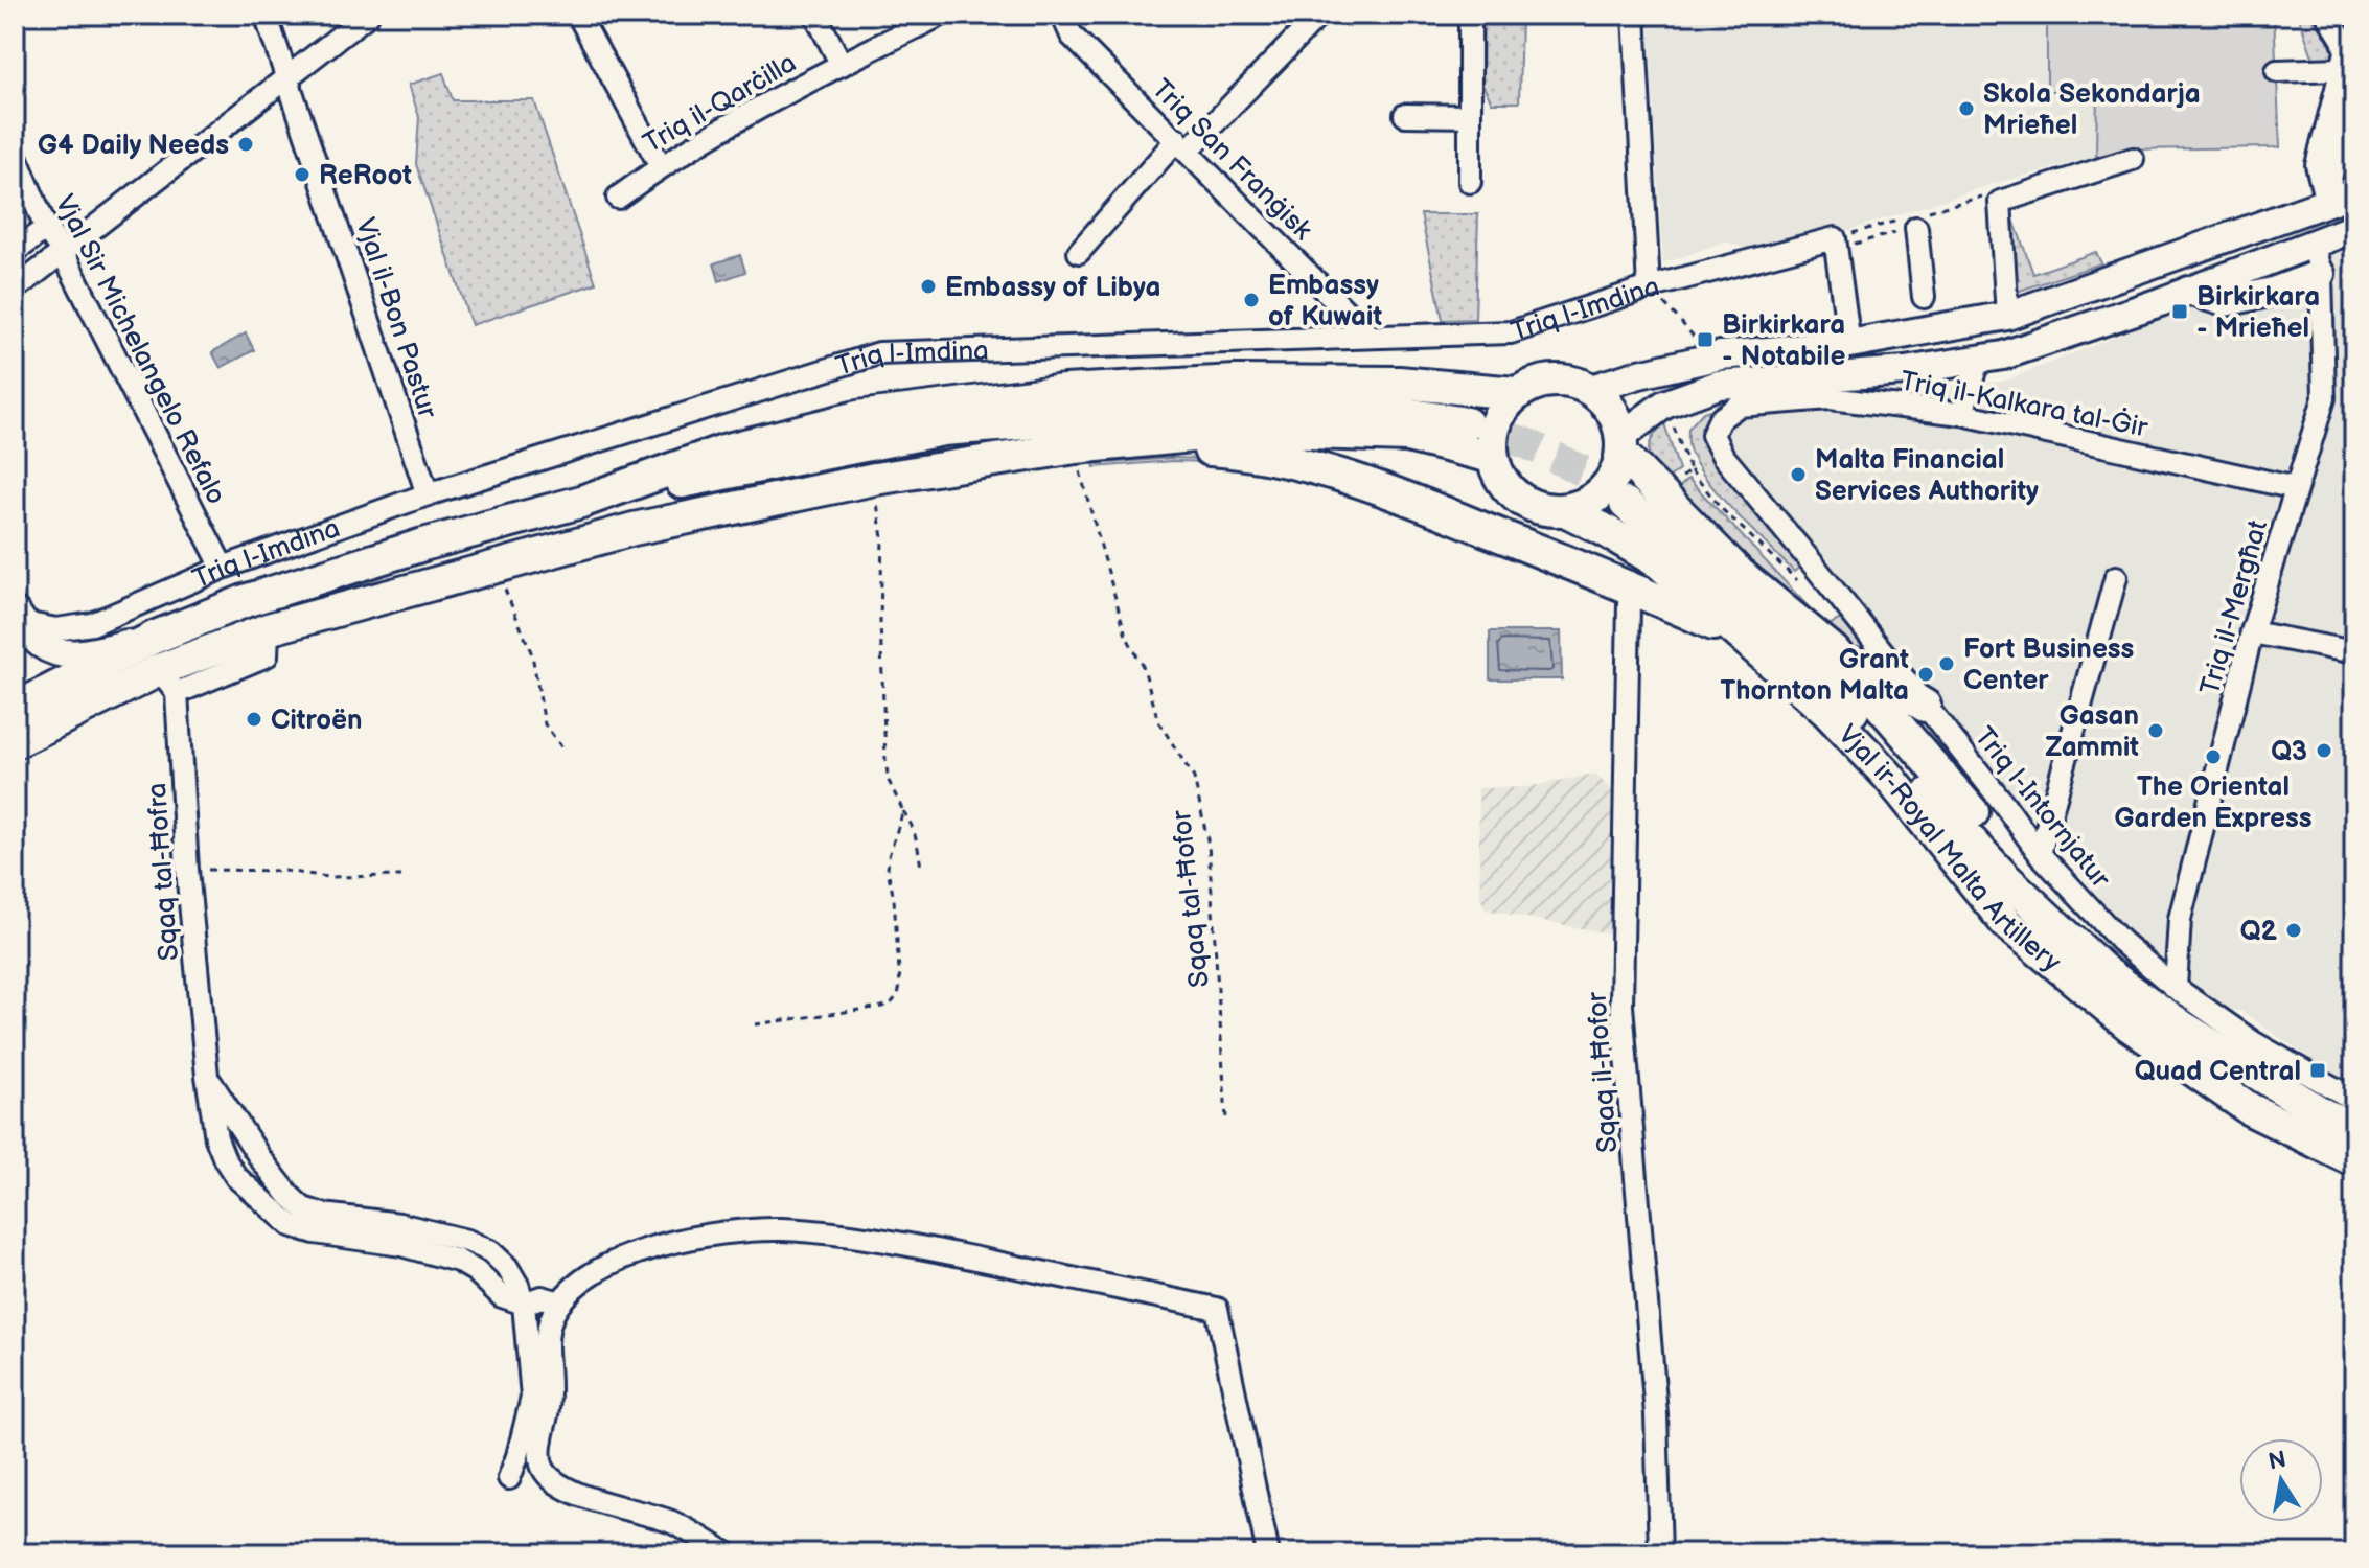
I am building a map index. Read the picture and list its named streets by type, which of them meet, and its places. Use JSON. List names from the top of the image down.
{
  "streets": {
    "highway": ["Triq l-Imdina", "Vjal ir-Royal Malta Artillery"],
    "street": [
      "Triq il-Qarċilla",
      "Triq San Franġisk",
      "Vjal il-Bon Pastur",
      "Vjal Sir Michelangelo Refalo",
      "Triq il-Kalkara tal-Ġir",
      "Triq il-Mergħat",
      "Triq l-Intornjatur",
      "Sqaq tal-Ħofra",
      "Sqaq il-Ħofor"
    ],
    "path": ["Sqaq tal-Ħofor"]
  },
  "crossings": [
    ["Triq San Franġisk", "Triq l-Imdina"],
    ["Triq l-Imdina", "Vjal il-Bon Pastur"],
    ["Triq l-Imdina", "Vjal Sir Michelangelo Refalo"],
    ["Triq l-Imdina", "Vjal ir-Royal Malta Artillery"],
    ["Triq il-Kalkara tal-Ġir", "Triq il-Mergħat"],
    ["Triq il-Kalkara tal-Ġir", "Triq l-Intornjatur"],
    ["Triq il-Mergħat", "Triq l-Intornjatur"]
  ],
  "places": {
    "other": [
      "Skola Sekondarja Mrieħel",
      "G4 Daily Needs",
      "ReRoot",
      "Embassy of Libya",
      "Embassy of Kuwait",
      "Malta Financial Services Authority",
      "Fort Business Center",
      "Grant Thornton Malta",
      "Citroën",
      "Gasan Zammit",
      "Q3",
      "The Oriental Garden Express",
      "Q2"
    ],
    "transit": ["Birkirkara - Mrieħel", "Birkirkara - Notabile", "Quad Central"]
  },
  "north": "top"
}
